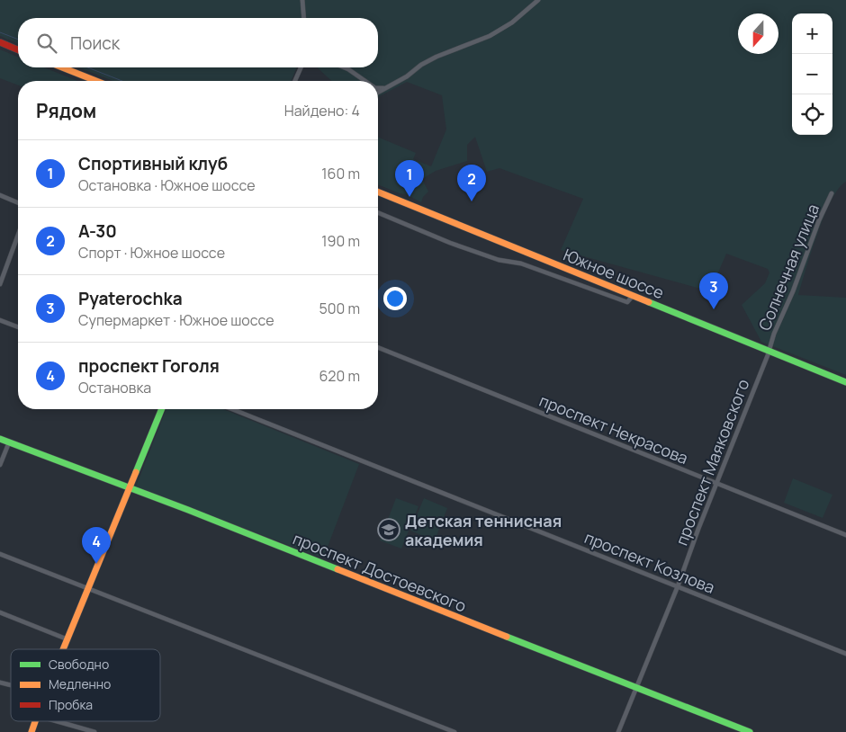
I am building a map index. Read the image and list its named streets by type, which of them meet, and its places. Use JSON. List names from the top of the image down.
{
  "streets": {
    "street": [
      "Солнечная улица",
      "Южное шоссе",
      "проспект Некрасова",
      "проспект Маяковского",
      "проспект Козлова",
      "проспект Достоевского"
    ]
  },
  "crossings": [
    ["Солнечная улица", "Южное шоссе"],
    ["Солнечная улица", "проспект Маяковского"],
    ["Южное шоссе", "проспект Маяковского"],
    ["проспект Некрасова", "проспект Маяковского"],
    ["проспект Маяковского", "проспект Козлова"],
    ["проспект Маяковского", "проспект Достоевского"]
  ],
  "places": {
    "school or university": ["Детская теннисная академия"]
  },
  "legend": ["Свободно", "Медленно", "Пробка"],
  "north": "bottom",
  "page": {
    "map_buttons": ["+", "−"],
    "search": "Поиск",
    "heading": ["Рядом", "Найдено: 4"],
    "list": [
      {
        "mark": "1",
        "name": "Спортивный клуб",
        "note": "Остановка · Южное шоссе",
        "value": "160 m"
      },
      {
        "mark": "2",
        "name": "А-30",
        "note": "Спорт · Южное шоссе",
        "value": "190 m"
      },
      {
        "mark": "3",
        "name": "Pyaterochka",
        "note": "Супермаркет · Южное шоссе",
        "value": "500 m"
      },
      {
        "mark": "4",
        "name": "проспект Гоголя",
        "note": "Остановка",
        "value": "620 m"
      }
    ],
    "pins": [
      "1",
      "2",
      "3",
      "4"
    ]
  }
}
